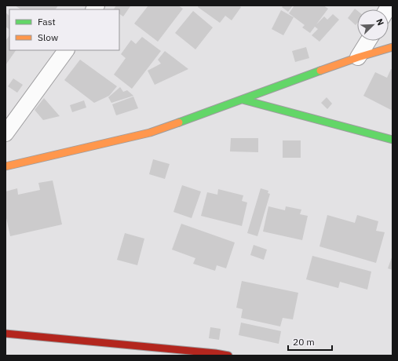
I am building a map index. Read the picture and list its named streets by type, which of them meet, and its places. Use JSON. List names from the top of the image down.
{
  "legend": ["Fast", "Slow"],
  "scale_bar": "20 m",
  "north": "top right"
}
